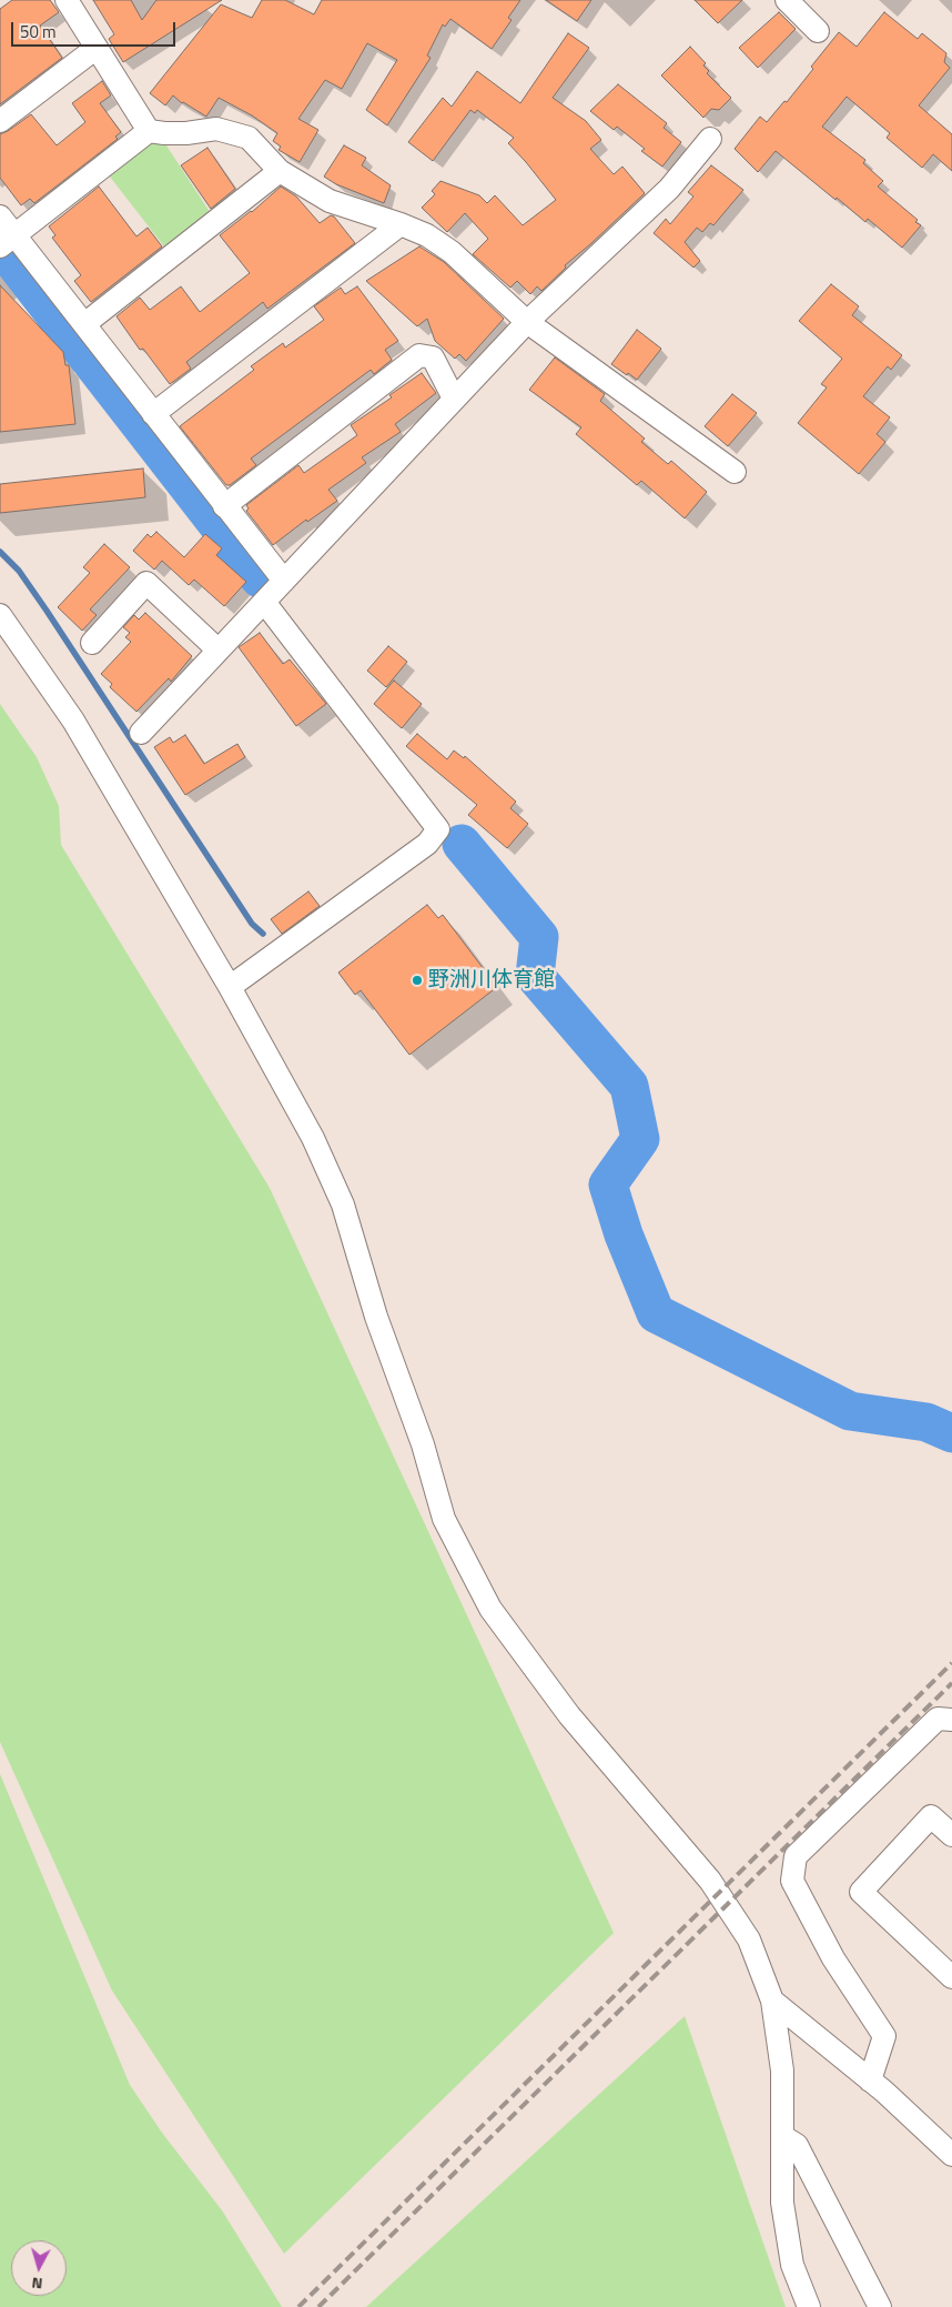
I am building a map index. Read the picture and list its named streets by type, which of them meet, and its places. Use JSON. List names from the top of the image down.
{
  "places": ["野洲川体育館"],
  "scale_bar": "50 m",
  "north": "bottom"
}
